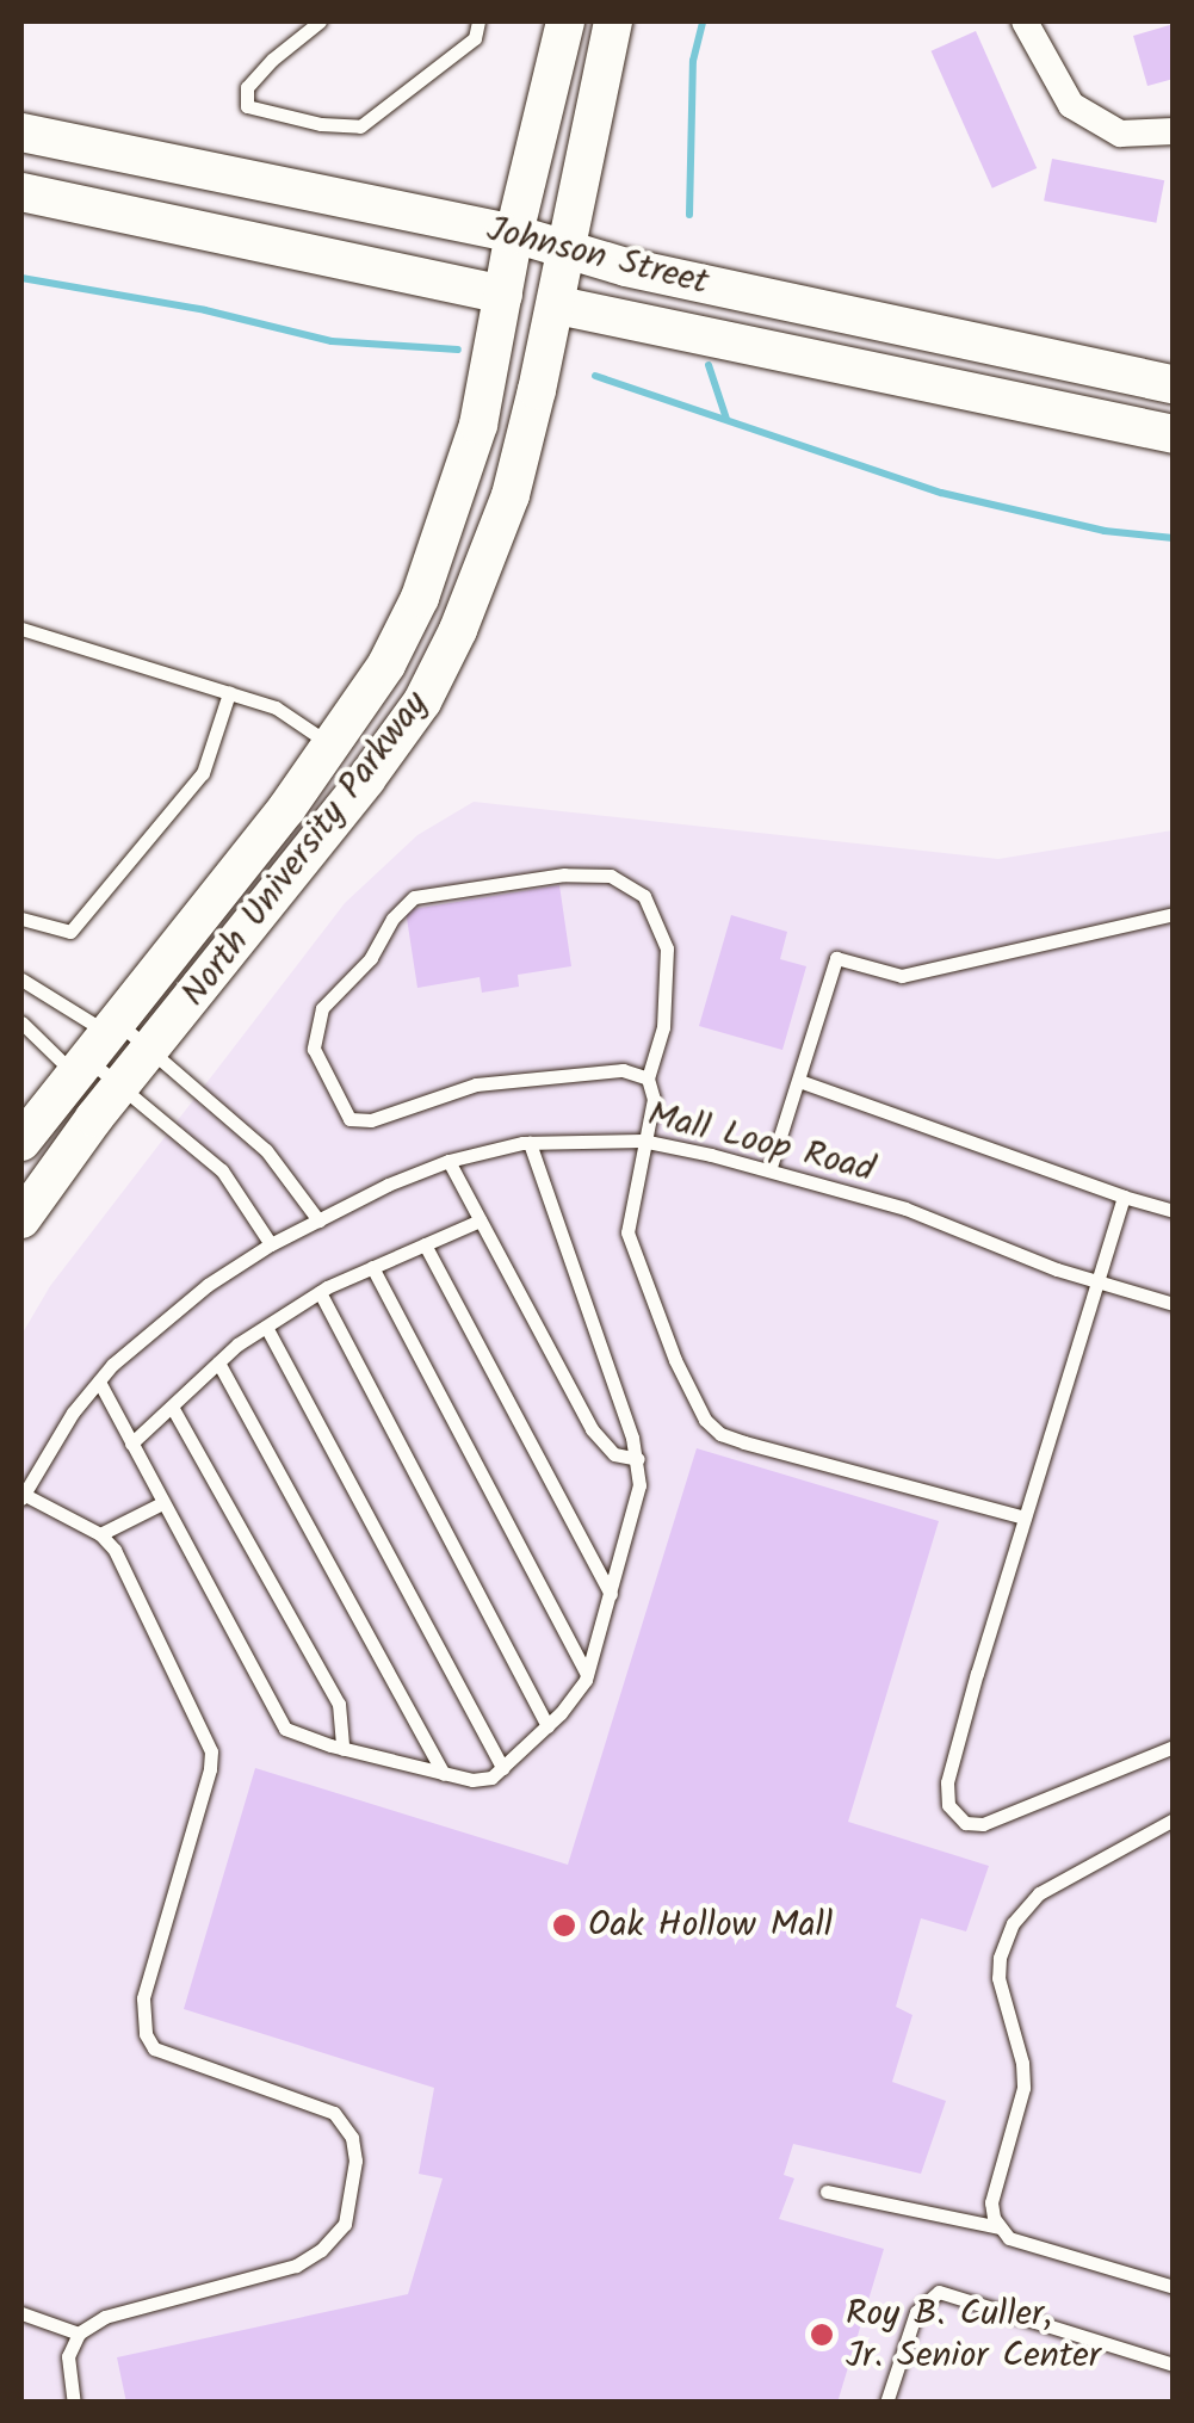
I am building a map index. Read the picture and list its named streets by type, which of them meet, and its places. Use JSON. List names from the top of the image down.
{
  "streets": {
    "main road": ["Johnson Street", "North University Parkway"],
    "lane": ["Mall Loop Road"]
  },
  "crossings": [
    ["Johnson Street", "North University Parkway"]
  ],
  "places": ["Oak Hollow Mall", "Roy B. Culler, Jr. Senior Center"]
}
